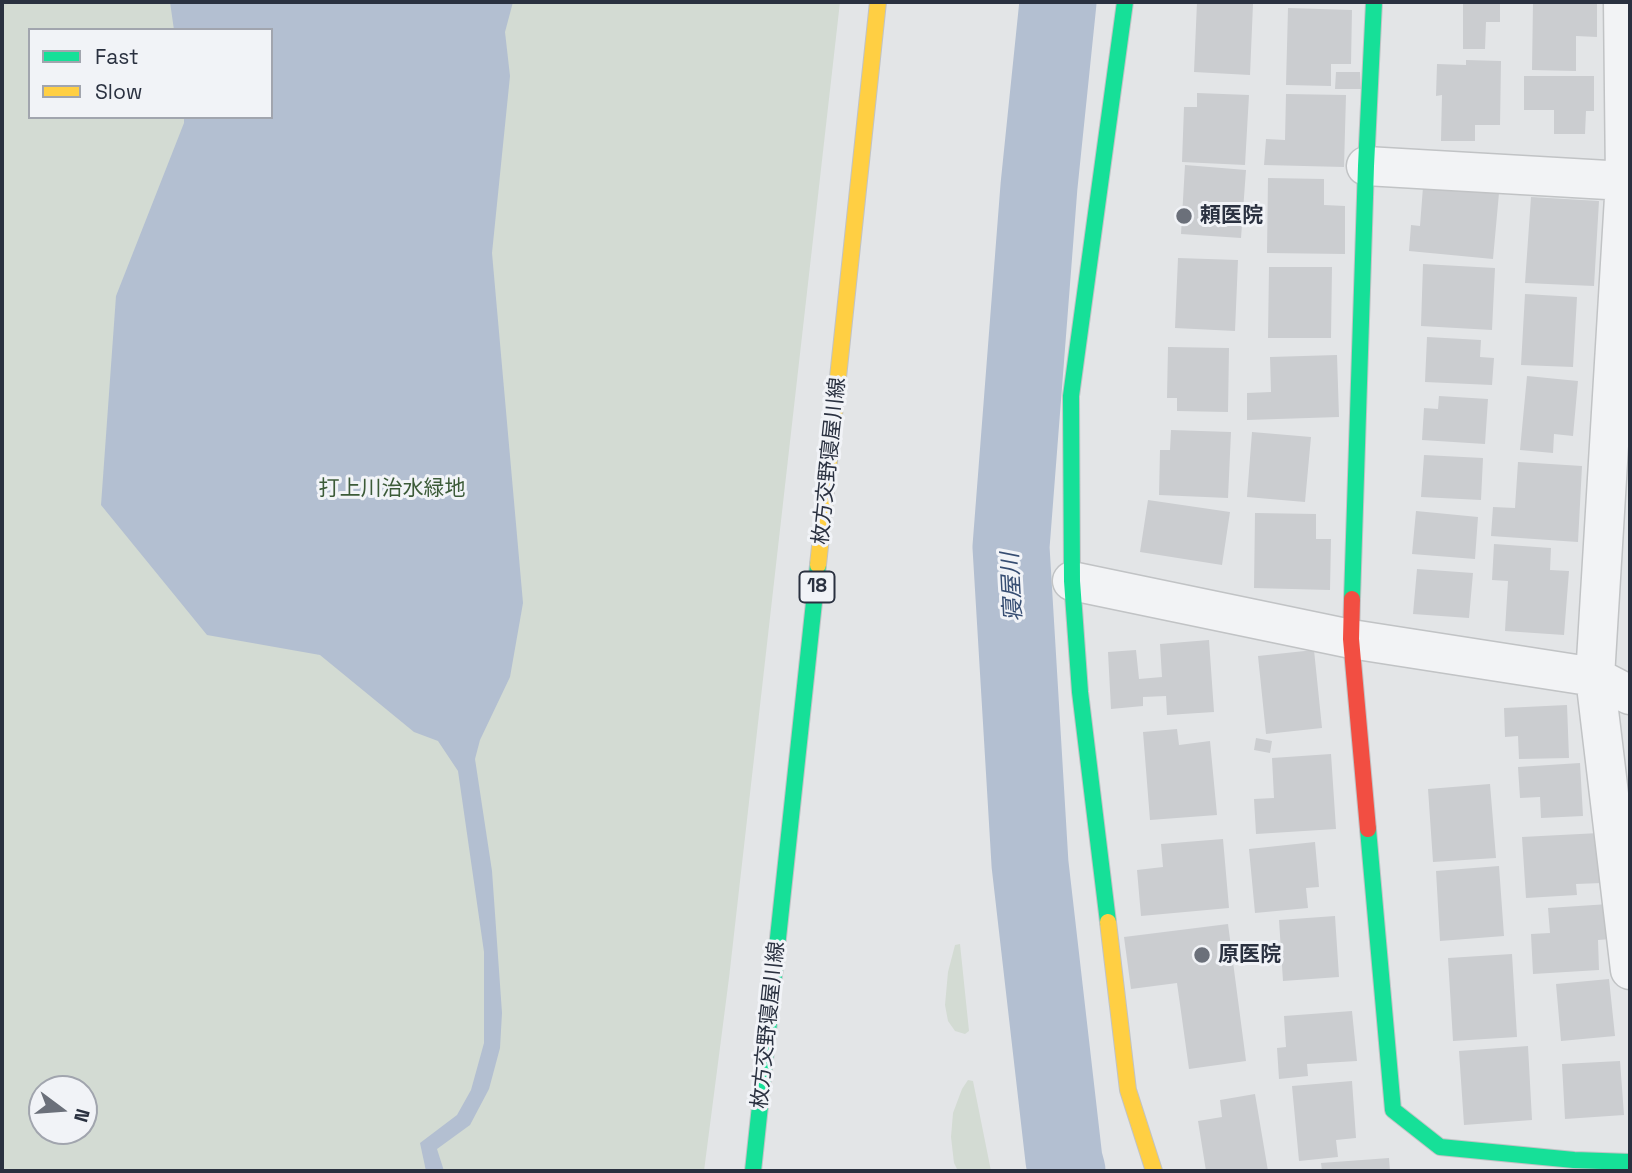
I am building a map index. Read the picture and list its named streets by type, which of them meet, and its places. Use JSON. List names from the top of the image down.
{
  "streets": {
    "street": ["枚方交野寝屋川線", "18"]
  },
  "water": ["寝屋川"],
  "parks": ["打上川治水緑地"],
  "places": ["頼医院", "原医院"],
  "legend": ["Fast", "Slow"],
  "north": "right"
}
